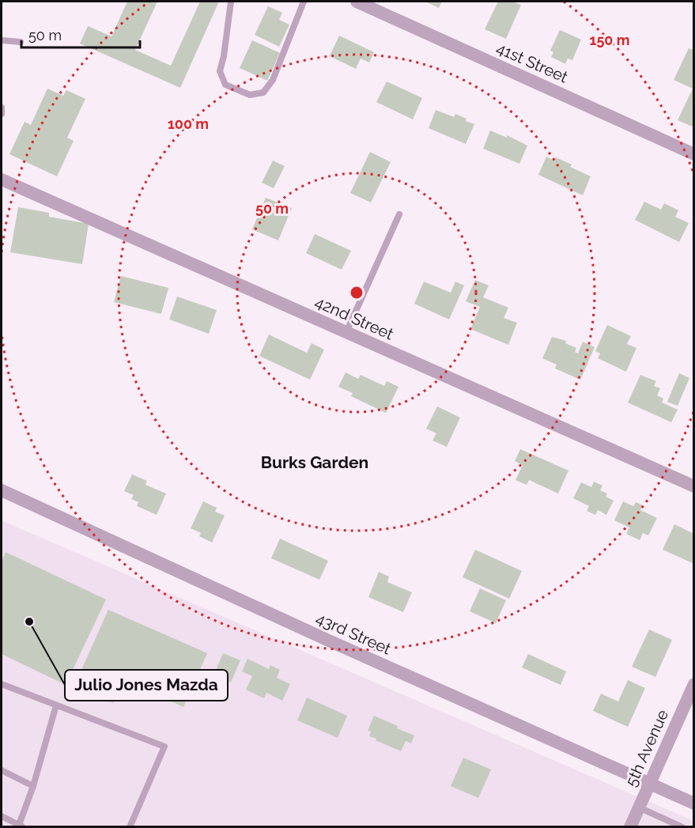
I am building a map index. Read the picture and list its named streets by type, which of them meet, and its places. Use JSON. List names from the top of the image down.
{
  "streets": {
    "street": [
      "41st Street",
      "42nd Street",
      "43rd Street",
      "5th Avenue"
    ]
  },
  "crossings": [
    ["43rd Street", "5th Avenue"]
  ],
  "districts": ["Burks Garden"],
  "places": ["Julio Jones Mazda"],
  "scale_bar": "50 m",
  "rings": ["150 m", "100 m", "50 m"]
}
